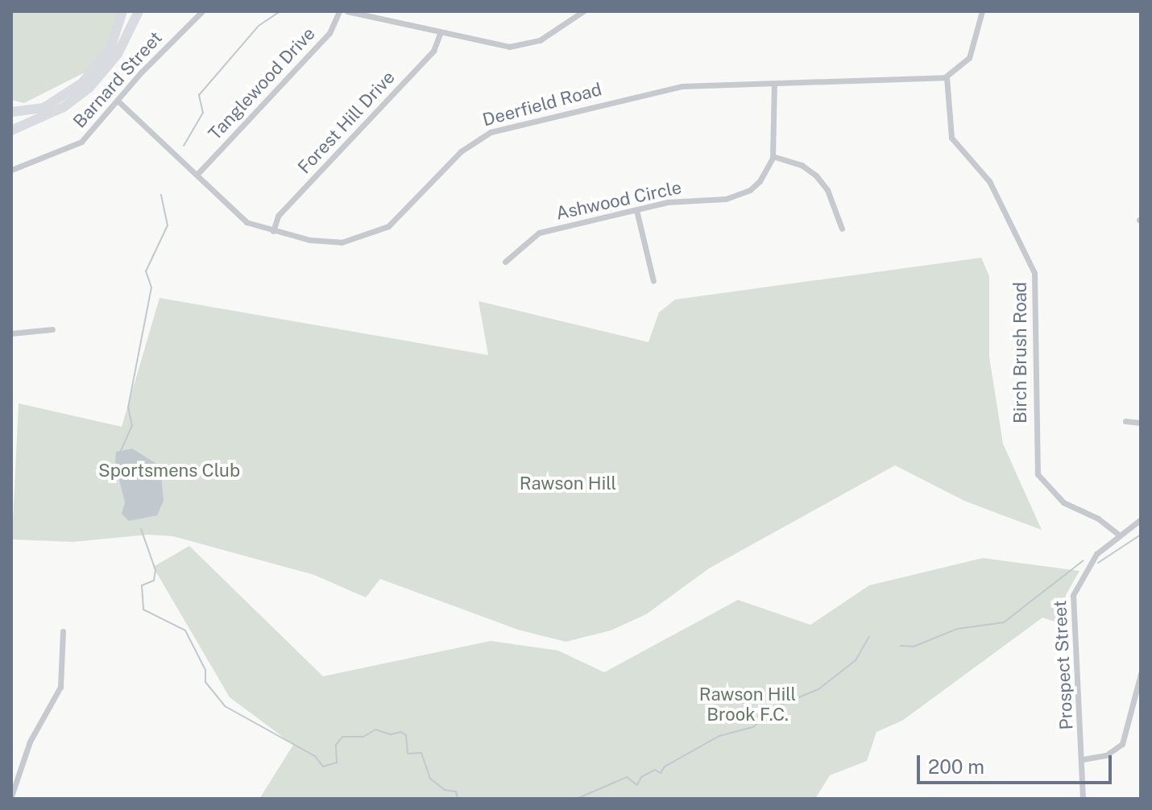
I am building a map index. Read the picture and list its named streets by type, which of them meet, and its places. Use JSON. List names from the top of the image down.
{
  "streets": {
    "street": [
      "Barnard Street",
      "Tanglewood Drive",
      "Deerfield Road",
      "Forest Hill Drive",
      "Ashwood Circle",
      "Birch Brush Road",
      "Prospect Street"
    ]
  },
  "crossings": [
    ["Barnard Street", "Deerfield Road"],
    ["Tanglewood Drive", "Deerfield Road"],
    ["Deerfield Road", "Forest Hill Drive"],
    ["Deerfield Road", "Ashwood Circle"],
    ["Deerfield Road", "Birch Brush Road"],
    ["Birch Brush Road", "Prospect Street"]
  ],
  "parks": ["Sportsmens Club", "Rawson Hill", "Rawson Hill Brook F.C."],
  "scale_bar": "200 m"
}
